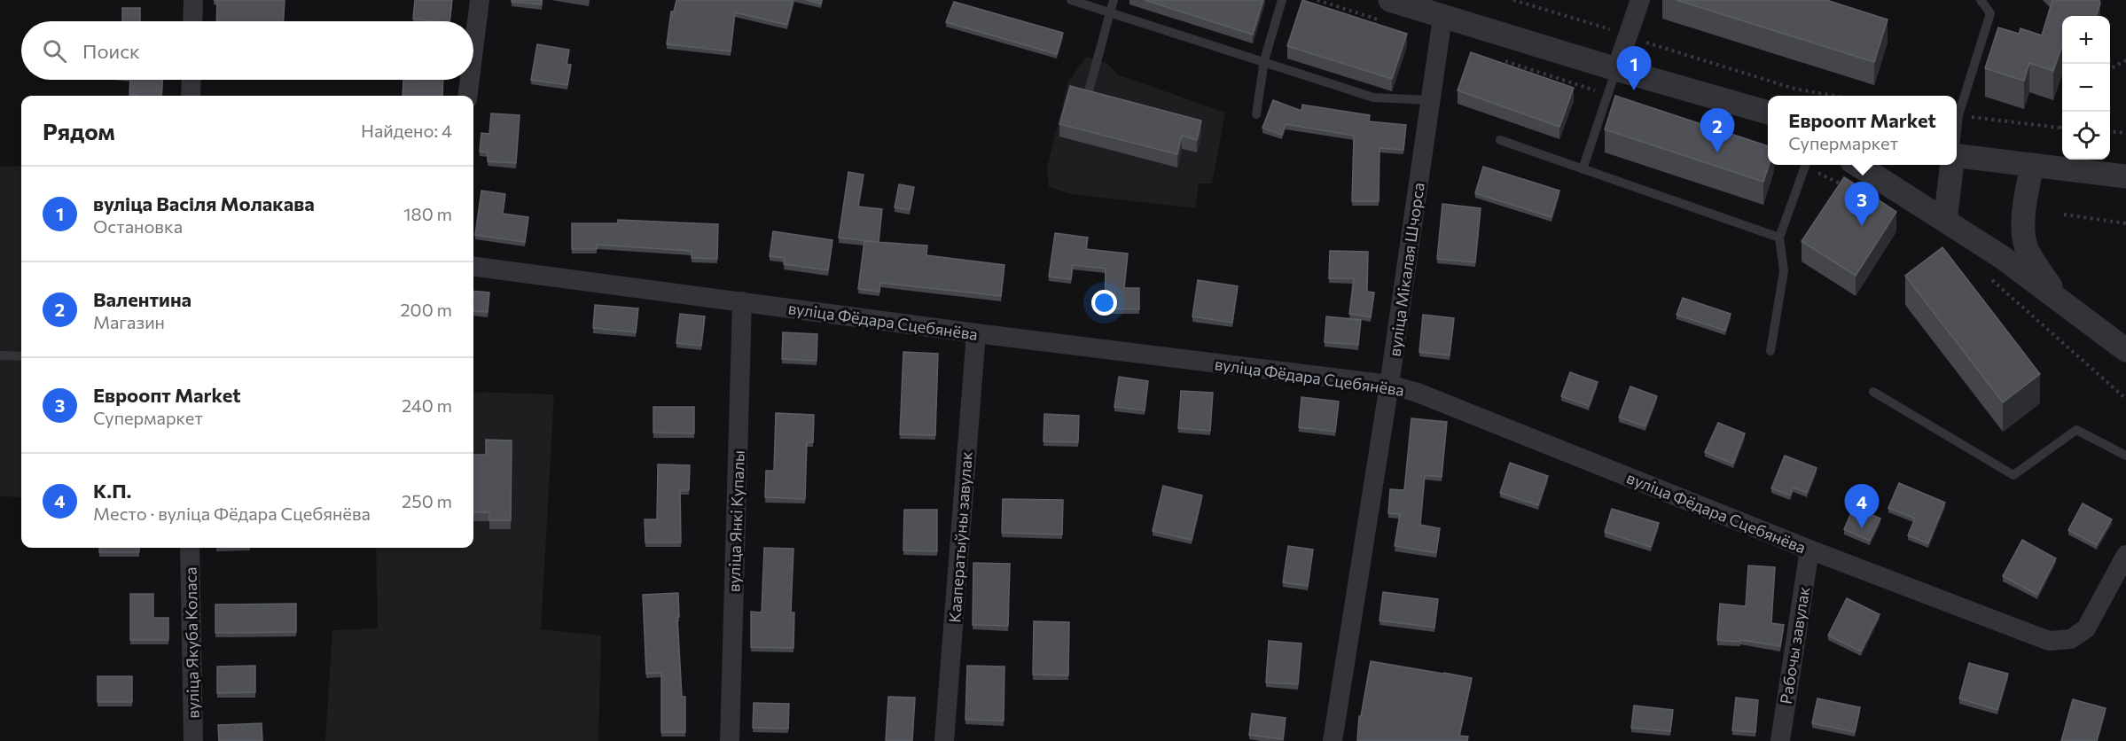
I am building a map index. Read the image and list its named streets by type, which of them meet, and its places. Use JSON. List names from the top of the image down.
{
  "streets": {
    "street": [
      "вуліца Мікалая Шчорса",
      "вуліца Фёдара Сцебянёва",
      "вуліца Янкі Купалы",
      "Кааператыўны завулак",
      "вуліца Якуба Коласа",
      "Рабочы завулак"
    ]
  },
  "crossings": [
    ["вуліца Мікалая Шчорса", "вуліца Фёдара Сцебянёва"],
    ["вуліца Фёдара Сцебянёва", "вуліца Янкі Купалы"],
    ["вуліца Фёдара Сцебянёва", "Кааператыўны завулак"],
    ["вуліца Фёдара Сцебянёва", "Рабочы завулак"]
  ],
  "page": {
    "map_buttons": ["+", "−"],
    "search": "Поиск",
    "pins": [
      "1",
      "2",
      "3",
      "4"
    ],
    "popup": ["Евроопт Market", "Супермаркет"],
    "heading": ["Рядом", "Найдено: 4"],
    "list": [
      {
        "mark": "1",
        "name": "вуліца Васіля Молакава",
        "note": "Остановка",
        "value": "180 m"
      },
      {
        "mark": "2",
        "name": "Валентина",
        "note": "Магазин",
        "value": "200 m"
      },
      {
        "mark": "3",
        "name": "Евроопт Market",
        "note": "Супермаркет",
        "value": "240 m"
      },
      {
        "mark": "4",
        "name": "К.П.",
        "note": "Место · вуліца Фёдара Сцебянёва",
        "value": "250 m"
      }
    ]
  }
}
